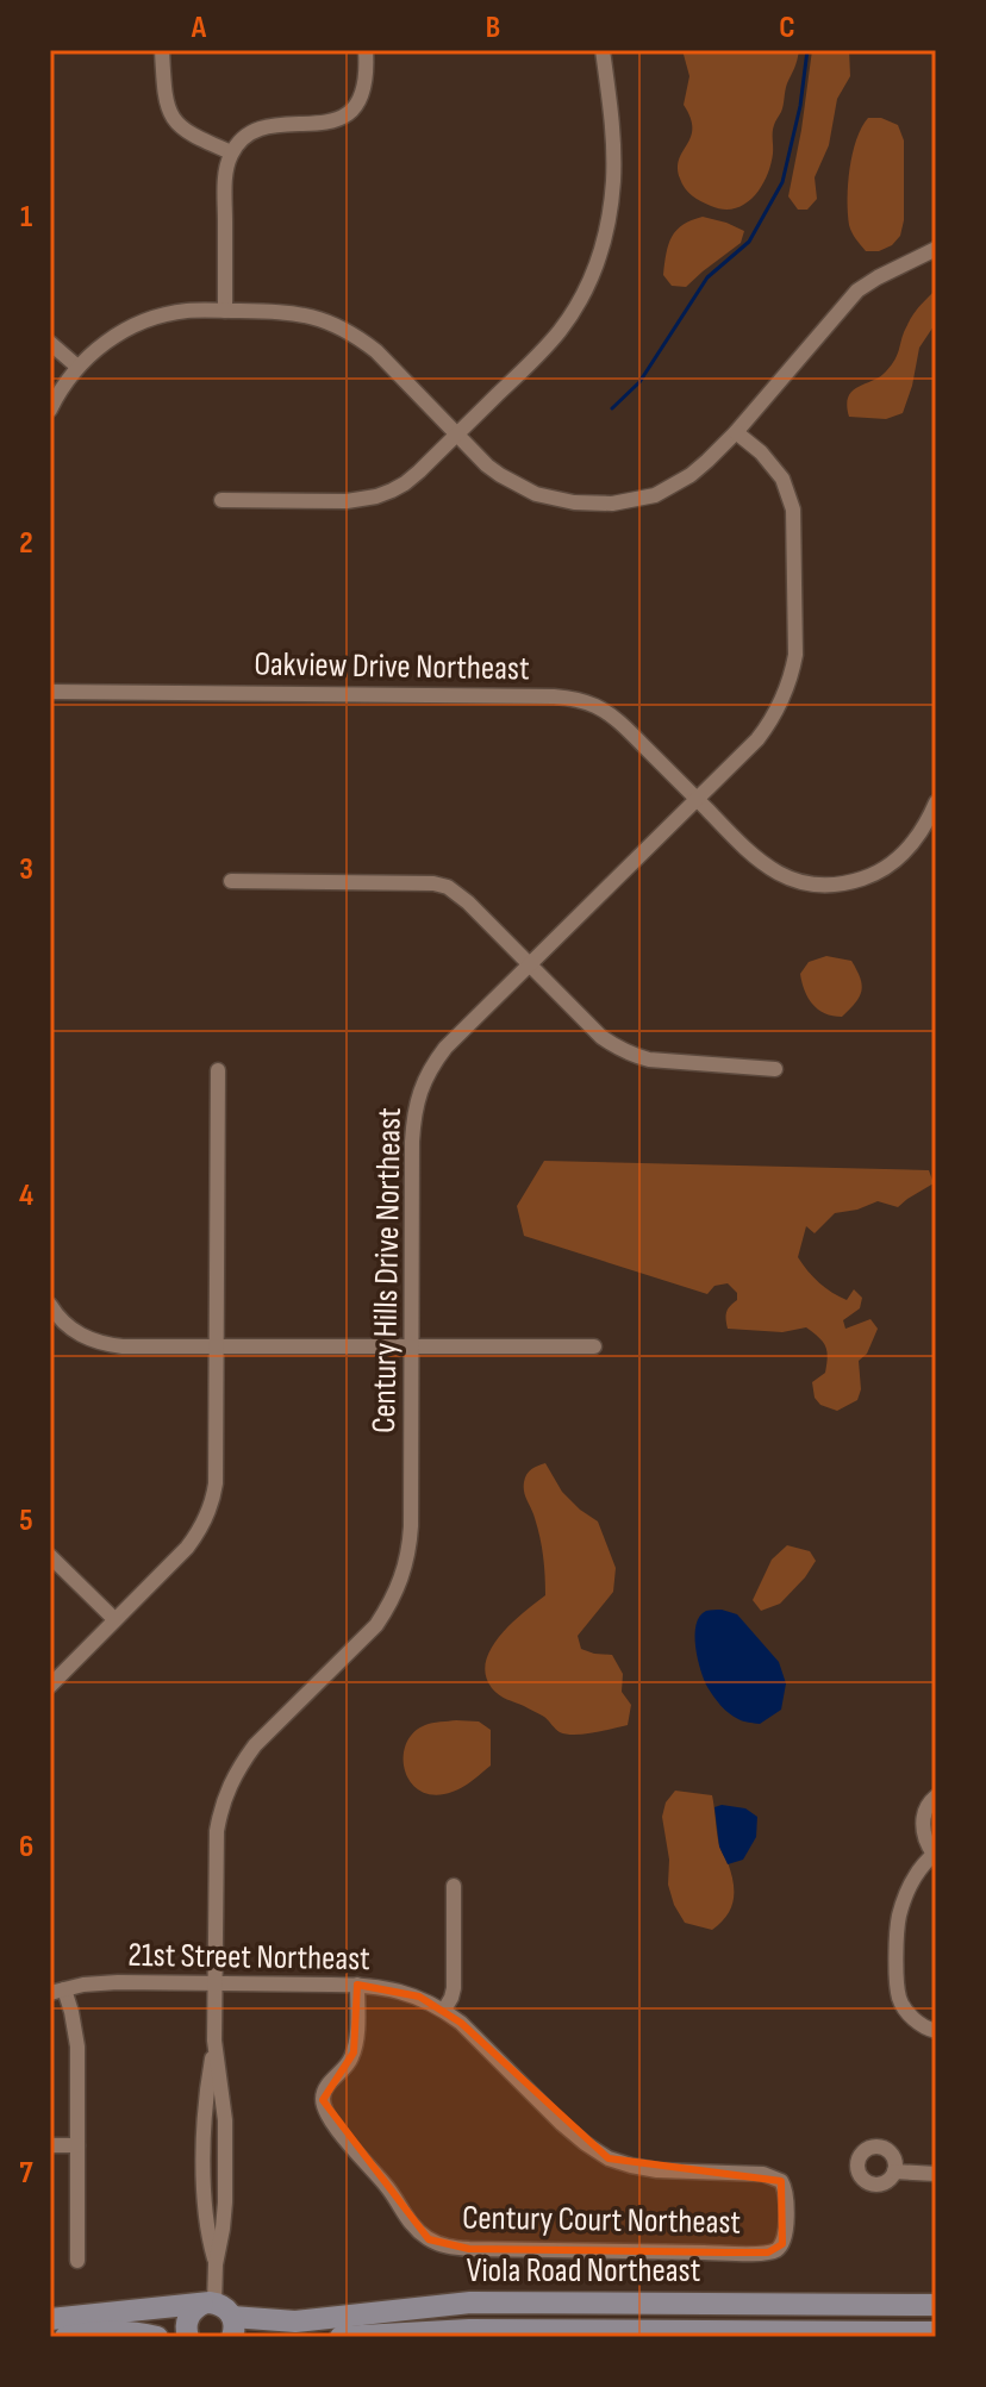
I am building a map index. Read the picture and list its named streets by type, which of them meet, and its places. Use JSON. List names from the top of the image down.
{
  "streets": {
    "main road": ["Viola Road Northeast"],
    "street": [
      "Oakview Drive Northeast",
      "Century Hills Drive Northeast",
      "21st Street Northeast",
      "Century Court Northeast"
    ]
  },
  "crossings": [
    ["Oakview Drive Northeast", "Century Hills Drive Northeast"],
    ["Century Hills Drive Northeast", "21st Street Northeast"],
    ["Century Hills Drive Northeast", "Viola Road Northeast"],
    ["21st Street Northeast", "Century Court Northeast"]
  ],
  "grid": {
    "columns": ["A", "B", "C"],
    "rows": [
      "1",
      "2",
      "3",
      "4",
      "5",
      "6",
      "7"
    ]
  }
}
